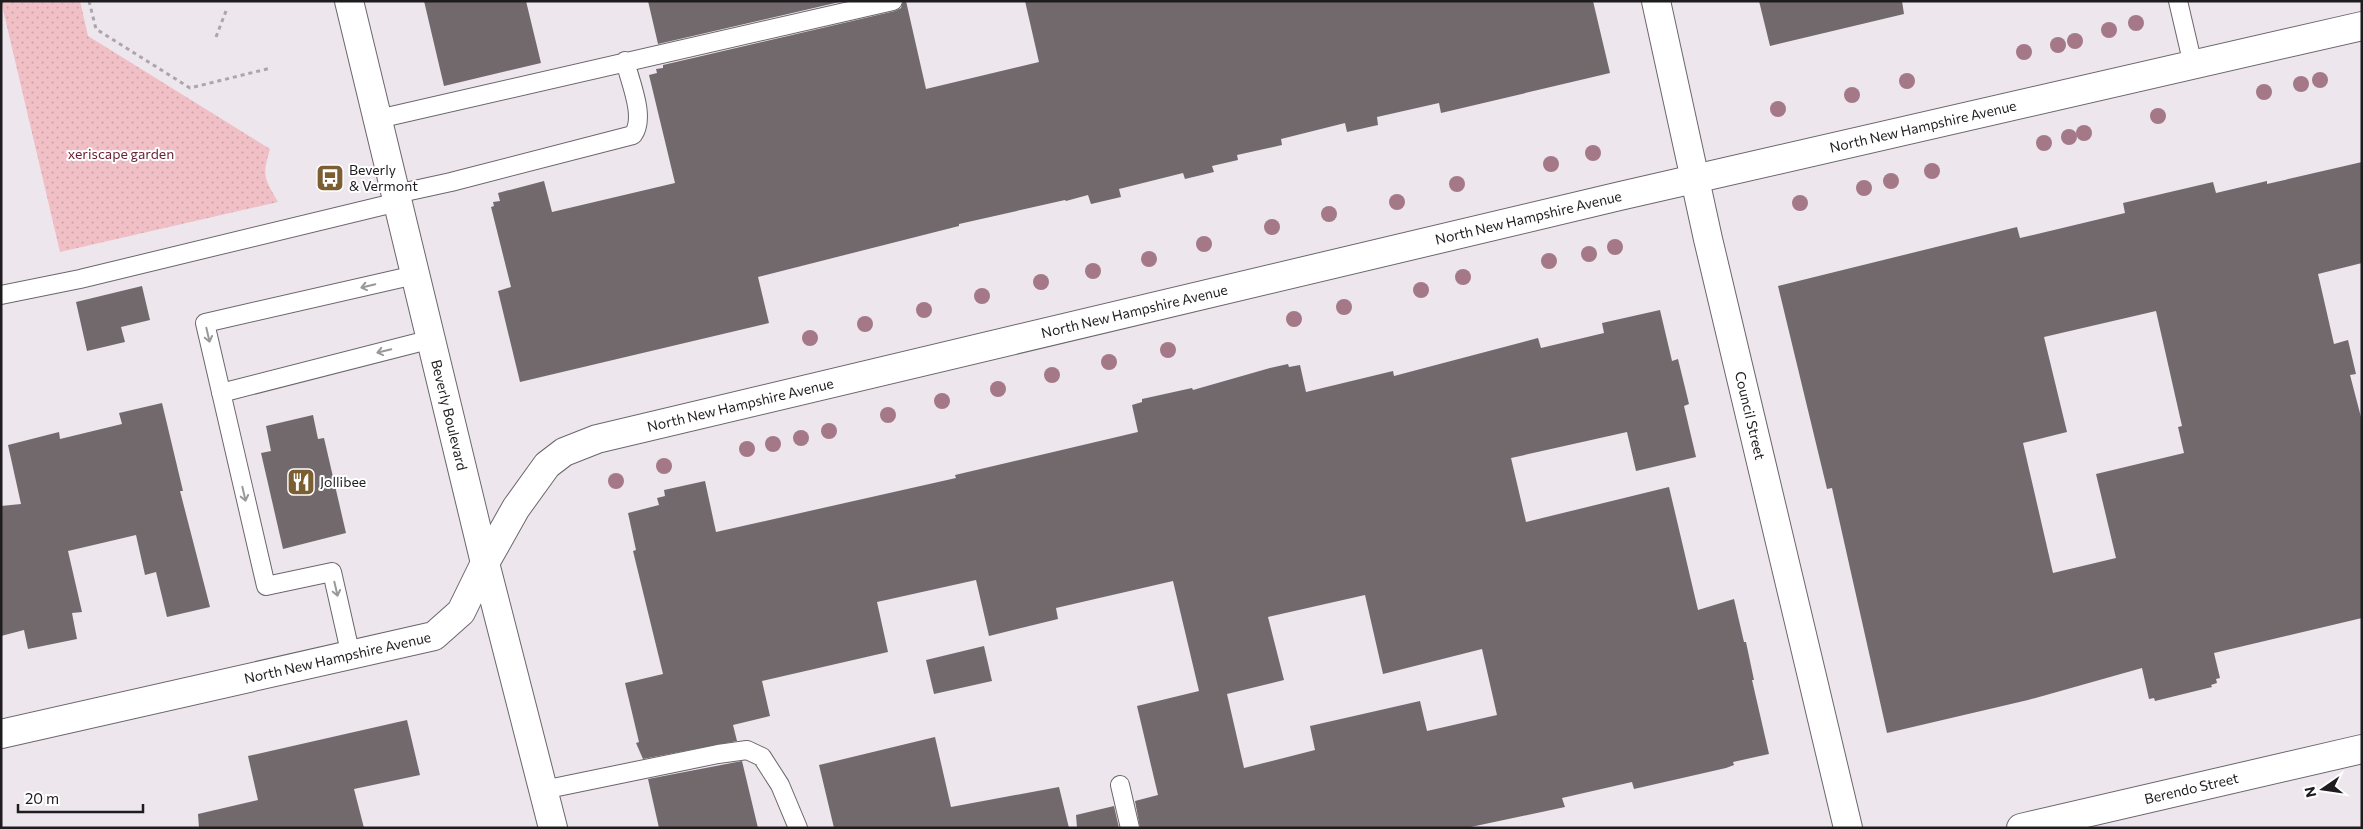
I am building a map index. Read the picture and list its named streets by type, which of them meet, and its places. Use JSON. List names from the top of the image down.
{
  "streets": {
    "street": [
      "North New Hampshire Avenue",
      "Beverly Boulevard",
      "Council Street",
      "Berendo Street"
    ]
  },
  "crossings": [
    ["North New Hampshire Avenue", "Beverly Boulevard"],
    ["North New Hampshire Avenue", "Council Street"]
  ],
  "parks": ["xeriscape garden"],
  "places": {
    "bus stop": ["Beverly & Vermont"],
    "restaurant": ["Jollibee"]
  },
  "scale_bar": "20 m",
  "north": "left"
}
